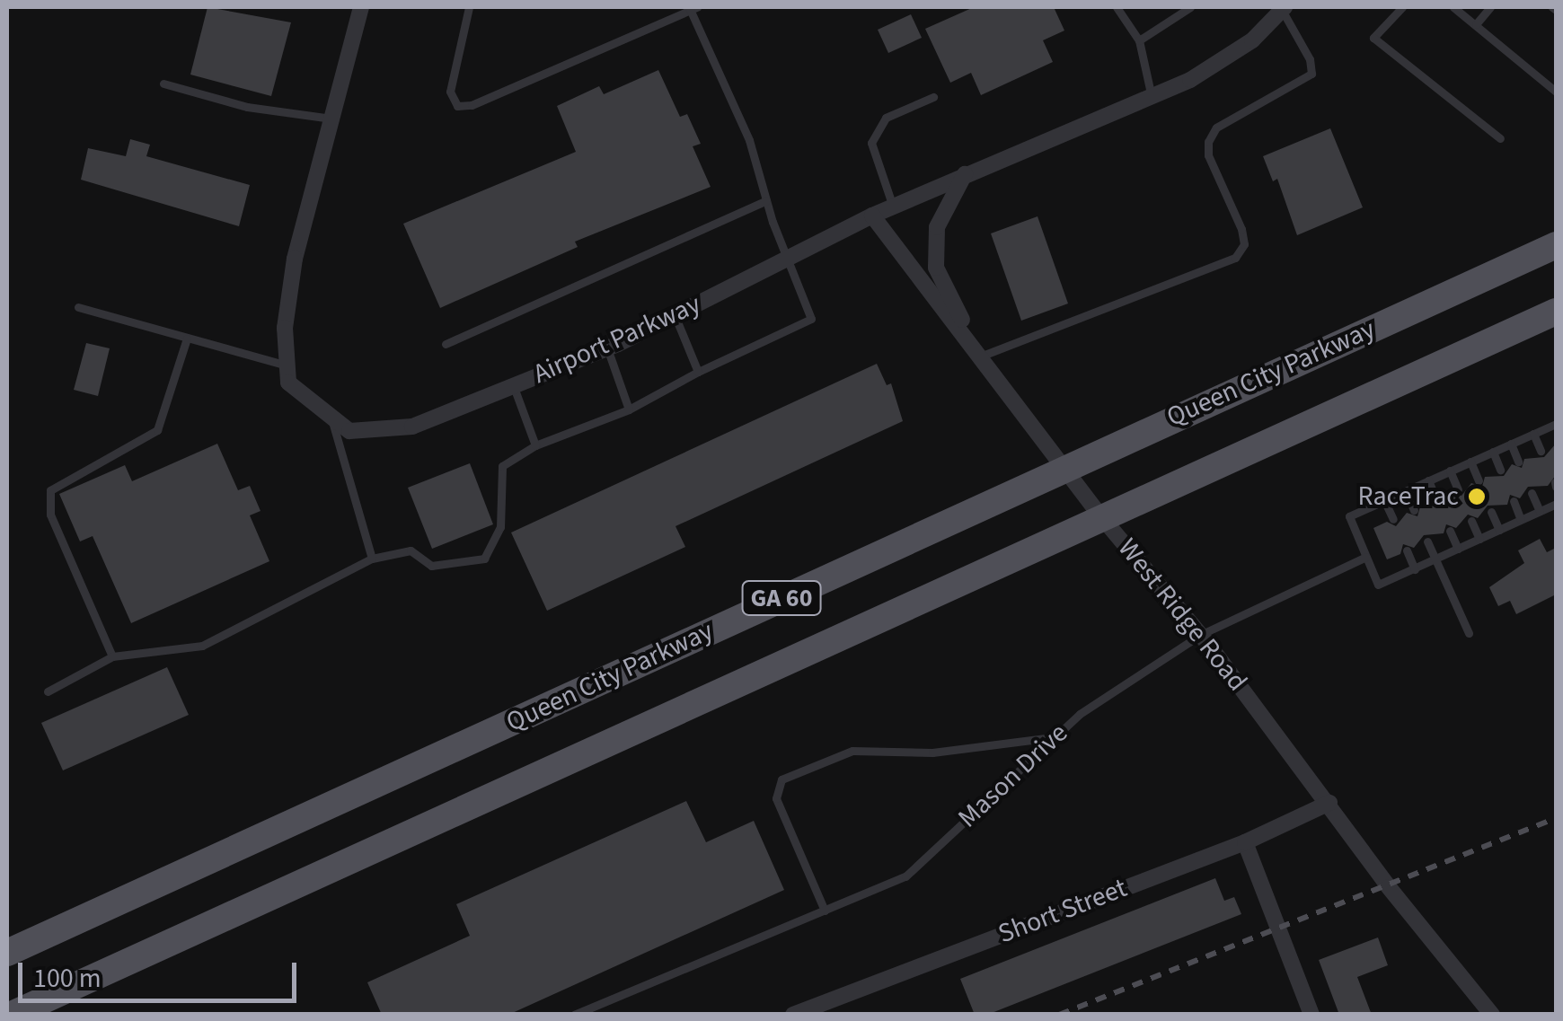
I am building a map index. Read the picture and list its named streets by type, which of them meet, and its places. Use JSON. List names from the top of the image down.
{
  "streets": {
    "main road": ["Queen City Parkway", "GA 60"],
    "street": ["Airport Parkway", "West Ridge Road", "Short Street"],
    "lane": ["Mason Drive"]
  },
  "crossings": [
    ["Airport Parkway", "West Ridge Road"],
    ["Queen City Parkway", "West Ridge Road"],
    ["West Ridge Road", "Mason Drive"],
    ["West Ridge Road", "Short Street"]
  ],
  "places": ["RaceTrac"],
  "scale_bar": "100 m"
}
